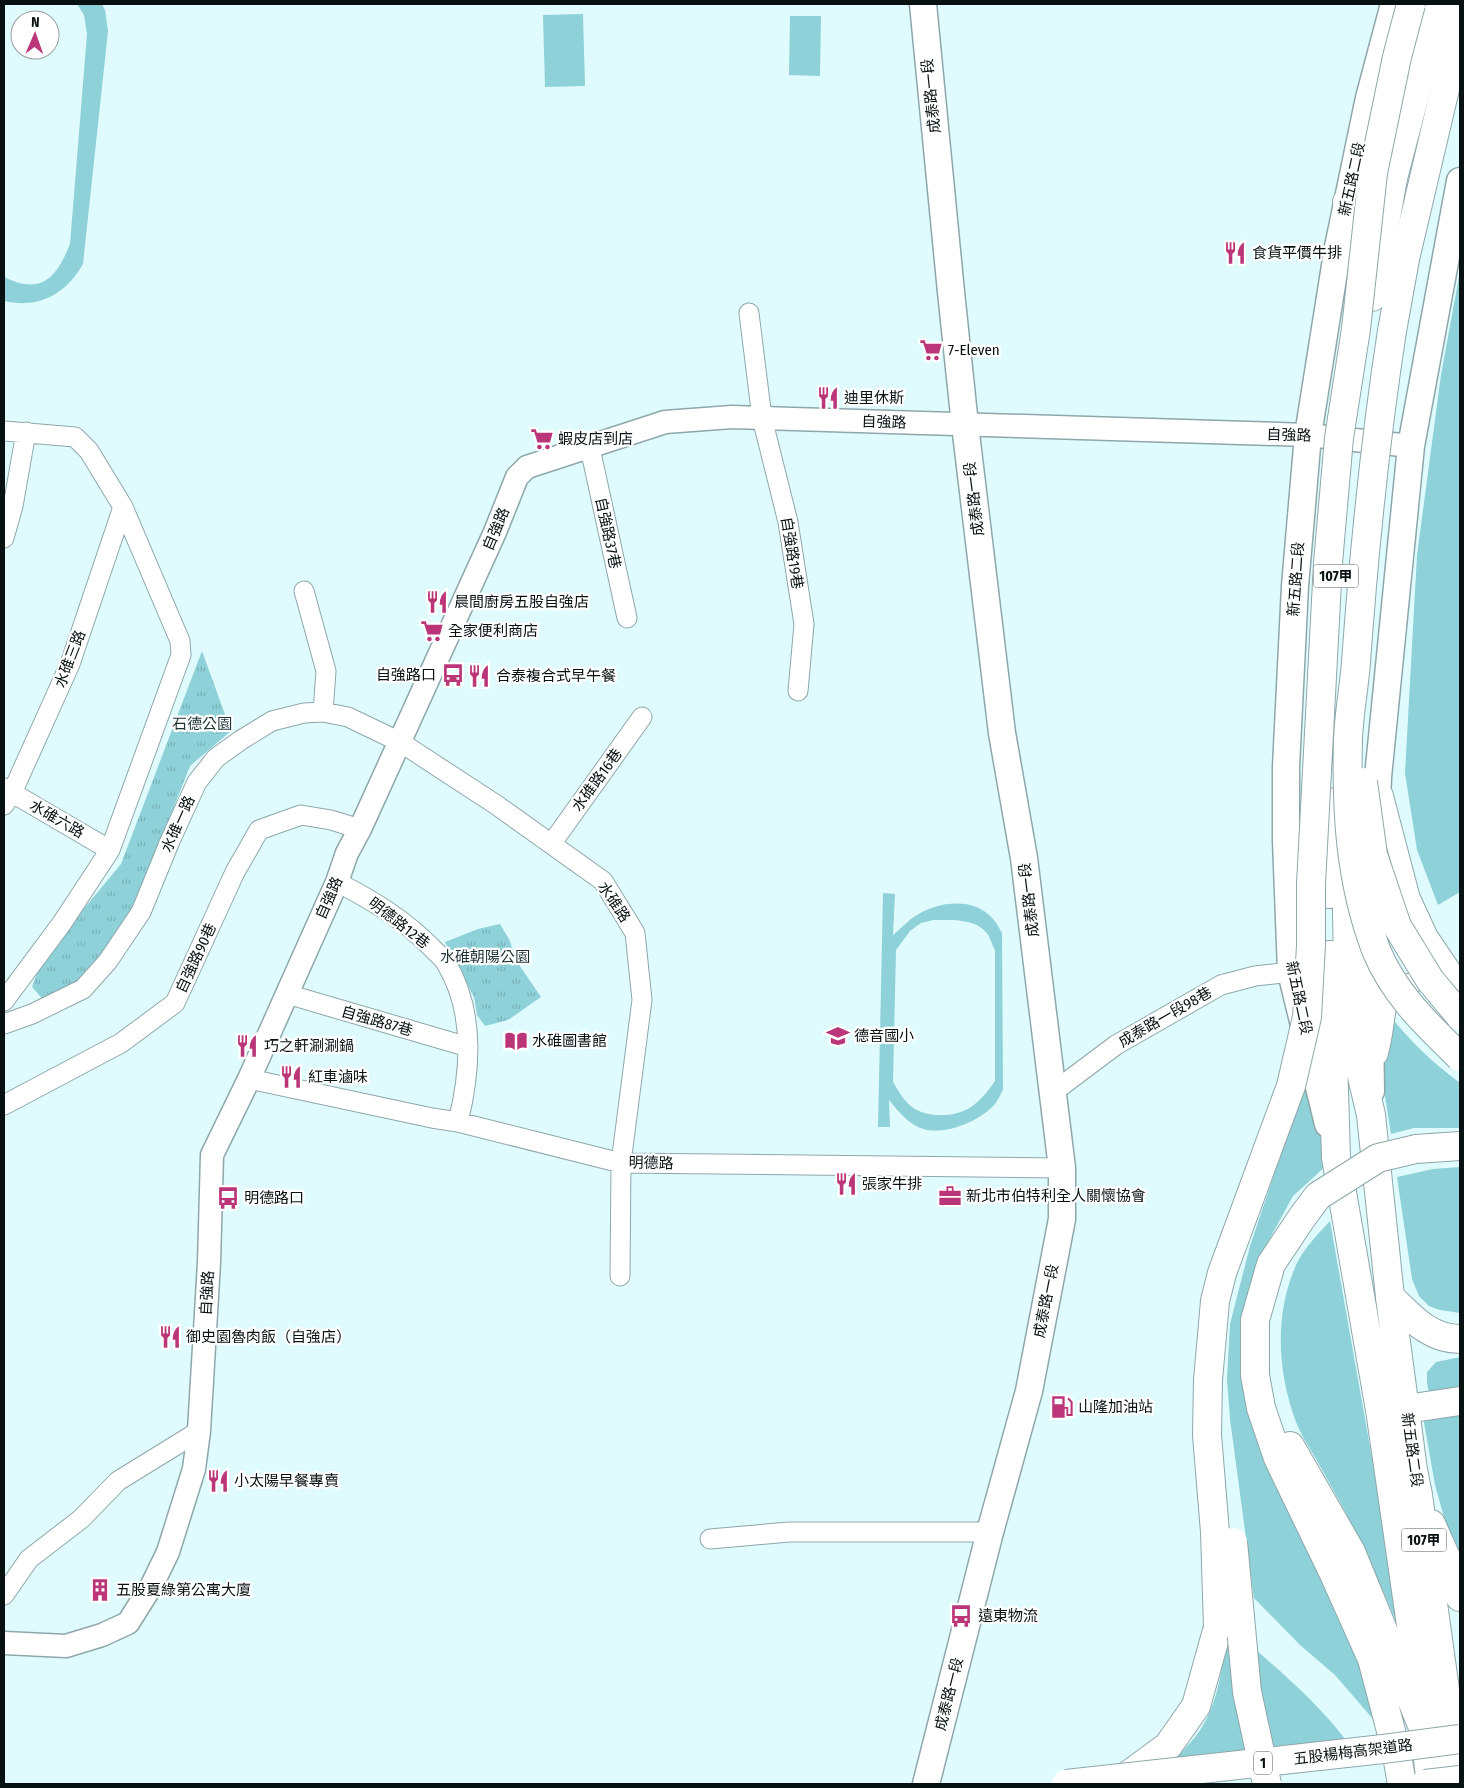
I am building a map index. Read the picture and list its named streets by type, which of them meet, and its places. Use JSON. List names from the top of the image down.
{
  "streets": {
    "main road": [
      "成泰路一段",
      "新五路二段",
      "107甲",
      "五股楊梅高架道路",
      "1"
    ],
    "street": [
      "自強路",
      "自強路37巷",
      "自強路19巷",
      "水碓三路",
      "水碓路16巷",
      "水碓六路",
      "水碓一路",
      "水碓路",
      "明德路12巷",
      "自強路90巷",
      "成泰路一段98巷",
      "自強路87巷",
      "明德路"
    ]
  },
  "crossings": [
    ["成泰路一段", "自強路"],
    ["成泰路一段", "成泰路一段98巷"],
    ["成泰路一段", "明德路"],
    ["新五路二段", "自強路"],
    ["新五路二段", "成泰路一段98巷"],
    ["自強路", "自強路37巷"],
    ["自強路", "自強路19巷"],
    ["自強路", "水碓一路"],
    ["自強路", "水碓路"],
    ["自強路", "明德路12巷"],
    ["自強路", "自強路90巷"],
    ["自強路", "自強路87巷"],
    ["自強路", "明德路"],
    ["水碓三路", "水碓六路"],
    ["水碓路16巷", "水碓路"],
    ["水碓一路", "水碓路"],
    ["水碓路", "明德路"],
    ["明德路12巷", "自強路87巷"],
    ["明德路12巷", "明德路"]
  ],
  "parks": ["石德公園", "水碓朝陽公園"],
  "places": {
    "restaurant": [
      "食貨平價牛排",
      "迪里休斯",
      "晨間廚房五股自強店",
      "合泰複合式早午餐",
      "巧之軒涮涮鍋",
      "紅車滷味",
      "張家牛排",
      "御史園魯肉飯（自強店）",
      "小太陽早餐專賣"
    ],
    "supermarket": ["7-Eleven", "蝦皮店到店", "全家便利商店"],
    "bus stop": ["自強路口", "明德路口", "遠東物流"],
    "school or university": ["德音國小"],
    "library": ["水碓圖書館"],
    "office": ["新北市伯特利全人關懷協會"],
    "fuel station": ["山隆加油站"],
    "building": ["五股夏綠第公寓大廈"]
  },
  "north": "top"
}
